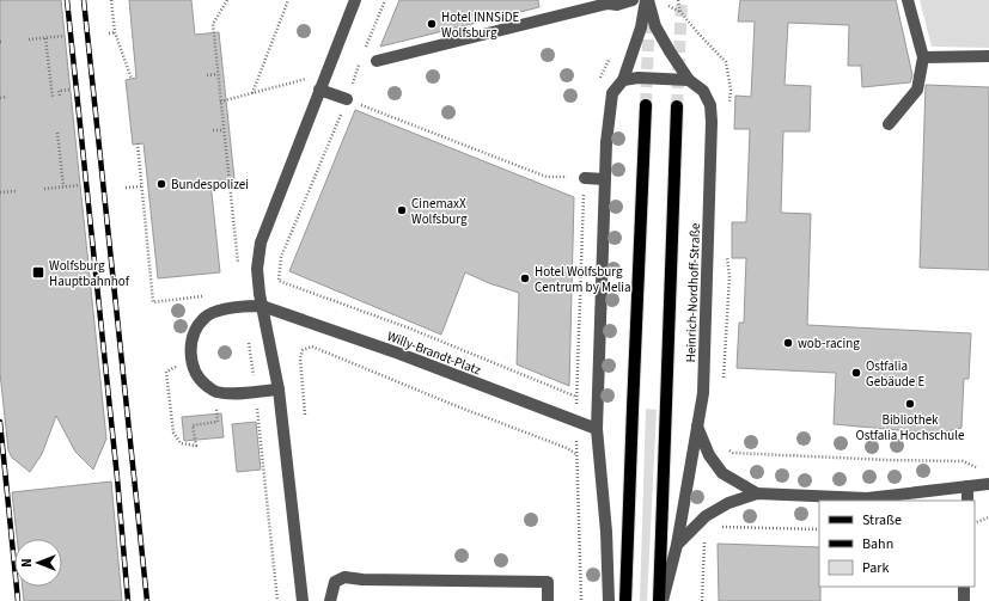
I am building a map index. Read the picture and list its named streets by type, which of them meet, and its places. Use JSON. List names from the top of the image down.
{
  "streets": {
    "main road": ["Heinrich-Nordhoff-Straße"],
    "street": ["Willy-Brandt-Platz"]
  },
  "crossings": [
    ["Heinrich-Nordhoff-Straße", "Willy-Brandt-Platz"]
  ],
  "places": {
    "other": [
      "Hotel INNSiDE Wolfsburg",
      "Bundespolizei",
      "CinemaxX Wolfsburg",
      "Hotel Wolfsburg Centrum by Melia",
      "wob-racing",
      "Ostfalia Gebäude E",
      "Bibliothek Ostfalia Hochschule"
    ],
    "transit": ["Wolfsburg Hauptbahnhof"]
  },
  "legend": ["Straße", "Bahn", "Park"],
  "north": "left"
}
